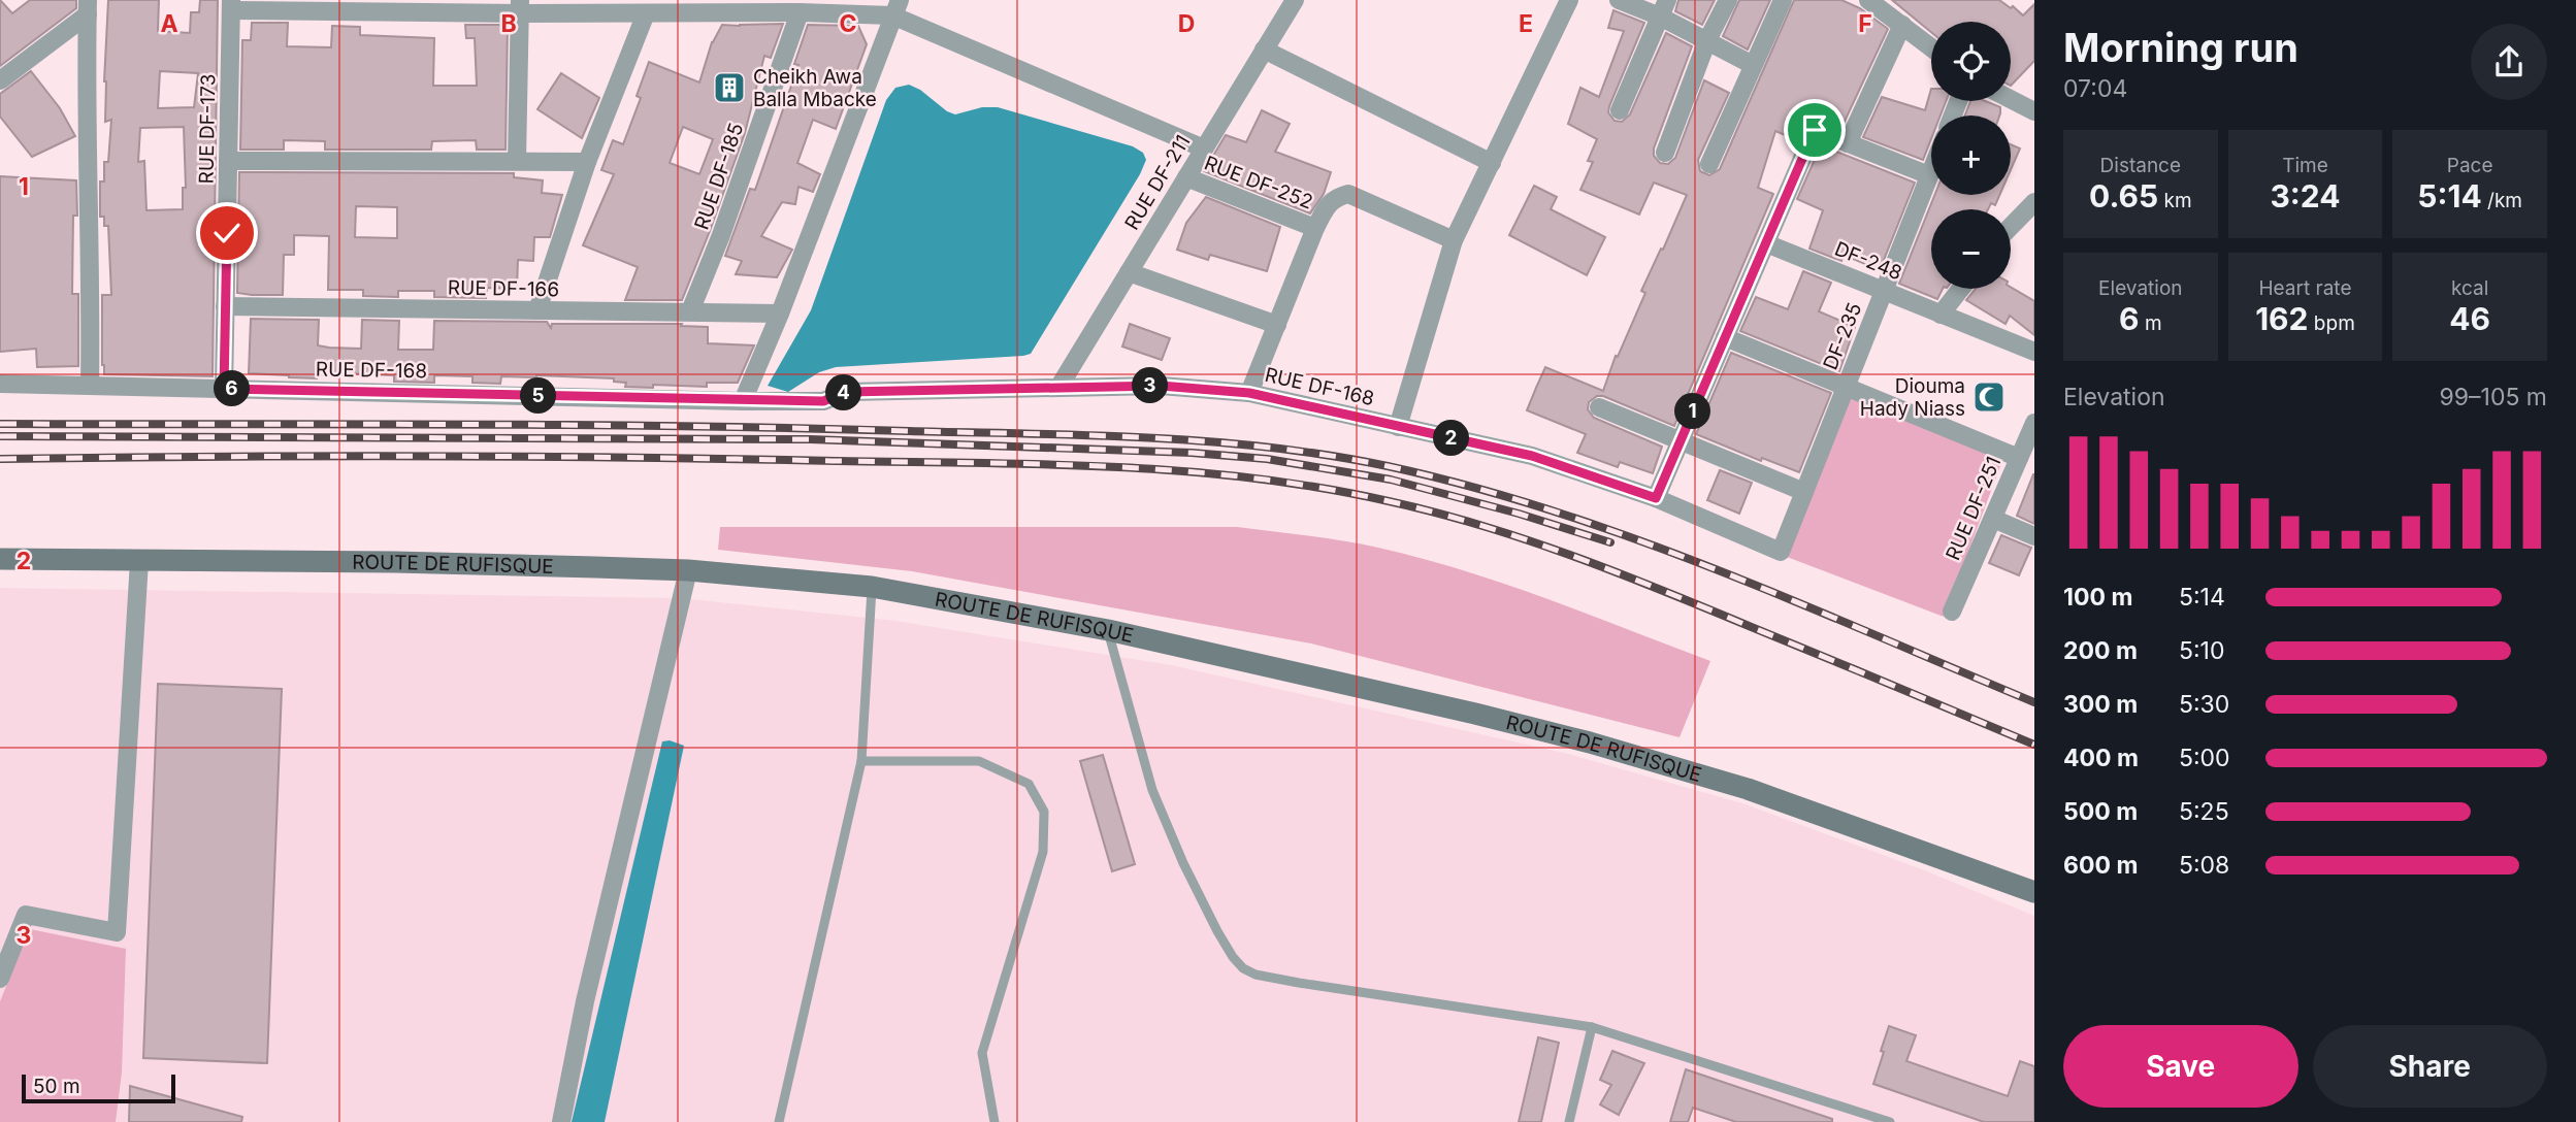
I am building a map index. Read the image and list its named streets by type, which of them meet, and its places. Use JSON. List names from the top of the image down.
{
  "streets": {
    "main road": ["ROUTE DE RUFISQUE"],
    "street": [
      "RUE DF-173",
      "RUE DF-185",
      "RUE DF-211",
      "RUE DF-252",
      "DF-248",
      "RUE DF-166",
      "DF-235",
      "RUE DF-168",
      "RUE DF-251"
    ]
  },
  "crossings": [
    ["RUE DF-173", "RUE DF-166"],
    ["RUE DF-173", "RUE DF-168"],
    ["RUE DF-185", "RUE DF-166"],
    ["RUE DF-211", "RUE DF-252"],
    ["RUE DF-211", "RUE DF-168"],
    ["DF-248", "DF-235"],
    ["DF-235", "RUE DF-168"]
  ],
  "places": {
    "building": ["Cheikh Awa Balla Mbacke"],
    "mosque": ["Diouma Hady Niass"]
  },
  "scale_bar": "50 m",
  "page": {
    "heading": ["Morning run", "07:04"],
    "map_buttons": ["+", "−"],
    "stats": [
      ["Distance", "0.65 km"],
      ["Time", "3:24"],
      ["Pace", "5:14 /km"],
      ["Elevation", "6 m"],
      ["Heart rate", "162 bpm"],
      ["kcal", "46"]
    ],
    "pins": [
      "3",
      "6",
      "4",
      "5",
      "1",
      "2"
    ],
    "chart": ["Elevation", "99–105 m"],
    "list": [
      {
        "name": "100 m",
        "note": "5:14"
      },
      {
        "name": "200 m",
        "note": "5:10"
      },
      {
        "name": "300 m",
        "note": "5:30"
      },
      {
        "name": "400 m",
        "note": "5:00"
      },
      {
        "name": "500 m",
        "note": "5:25"
      },
      {
        "name": "600 m",
        "note": "5:08"
      }
    ],
    "buttons": ["Save", "Share"],
    "scale": "50 m"
  },
  "grid": {
    "columns": [
      "A",
      "B",
      "C",
      "D",
      "E",
      "F"
    ],
    "rows": ["1", "2", "3"]
  }
}
